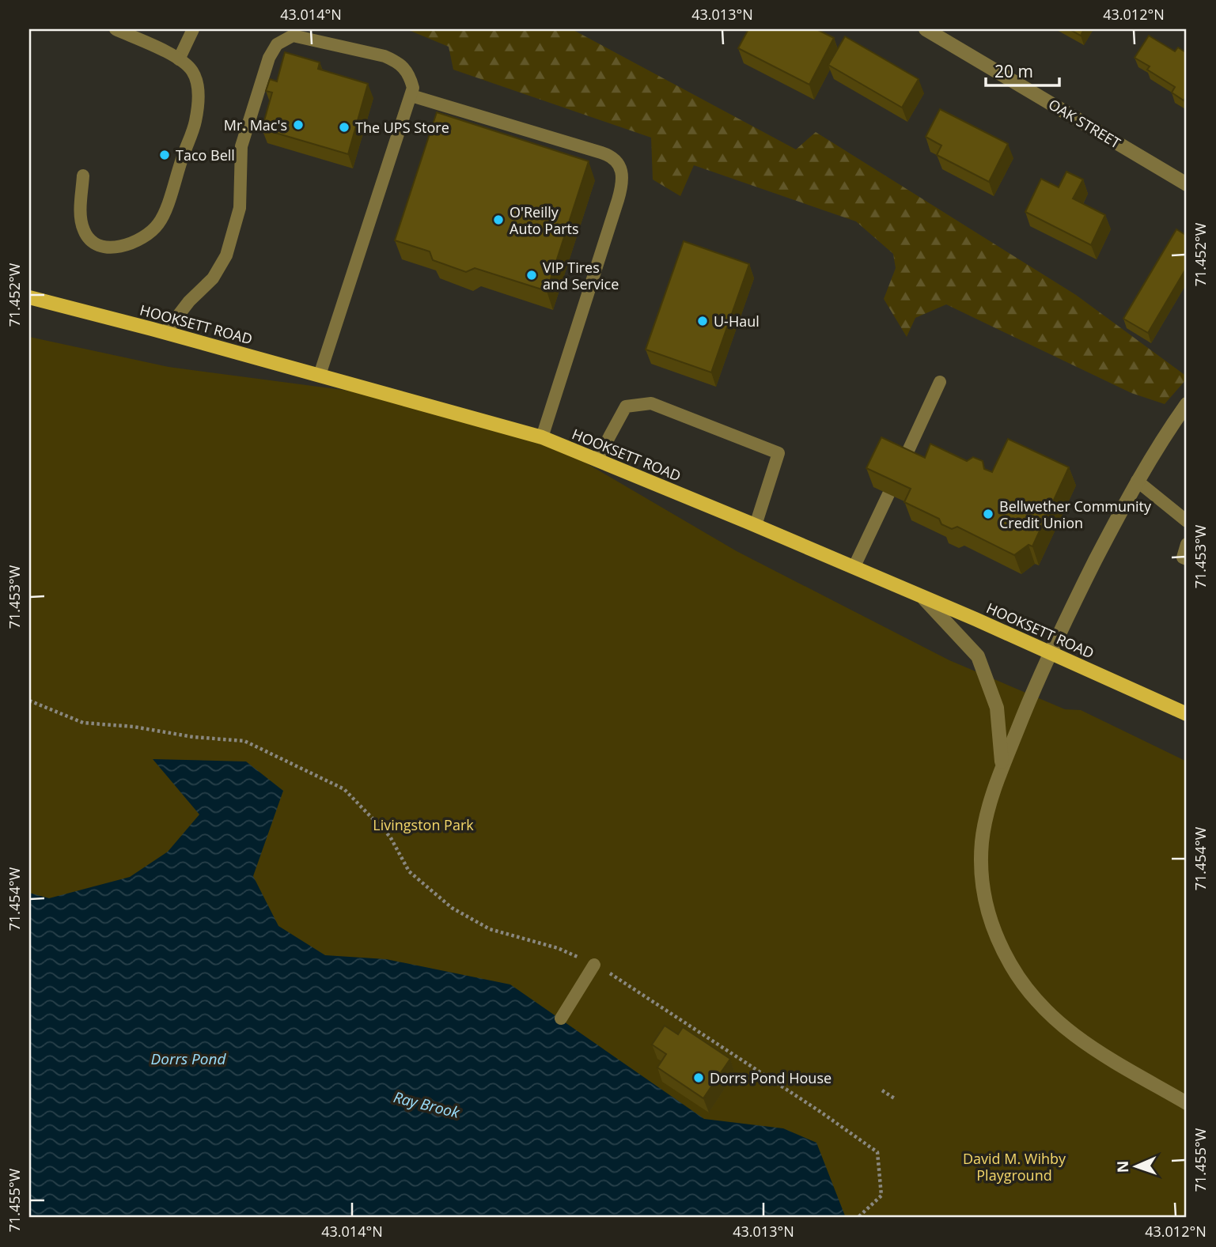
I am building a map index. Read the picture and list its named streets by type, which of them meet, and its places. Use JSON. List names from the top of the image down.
{
  "streets": {
    "main road": ["HOOKSETT ROAD"],
    "street": ["OAK STREET"]
  },
  "water": ["Dorrs Pond", "Ray Brook"],
  "parks": ["Livingston Park", "David M. Wihby Playground"],
  "places": [
    "Mr. Mac's",
    "The UPS Store",
    "Taco Bell",
    "O'Reilly Auto Parts",
    "VIP Tires and Service",
    "U-Haul",
    "Bellwether Community Credit Union",
    "Dorrs Pond House"
  ],
  "scale_bar": "20 m",
  "north": "left",
  "coordinates": [
    "43.014°N",
    "43.013°N",
    "43.012°N",
    "71.452°W",
    "71.453°W",
    "71.454°W",
    "71.455°W"
  ]
}
